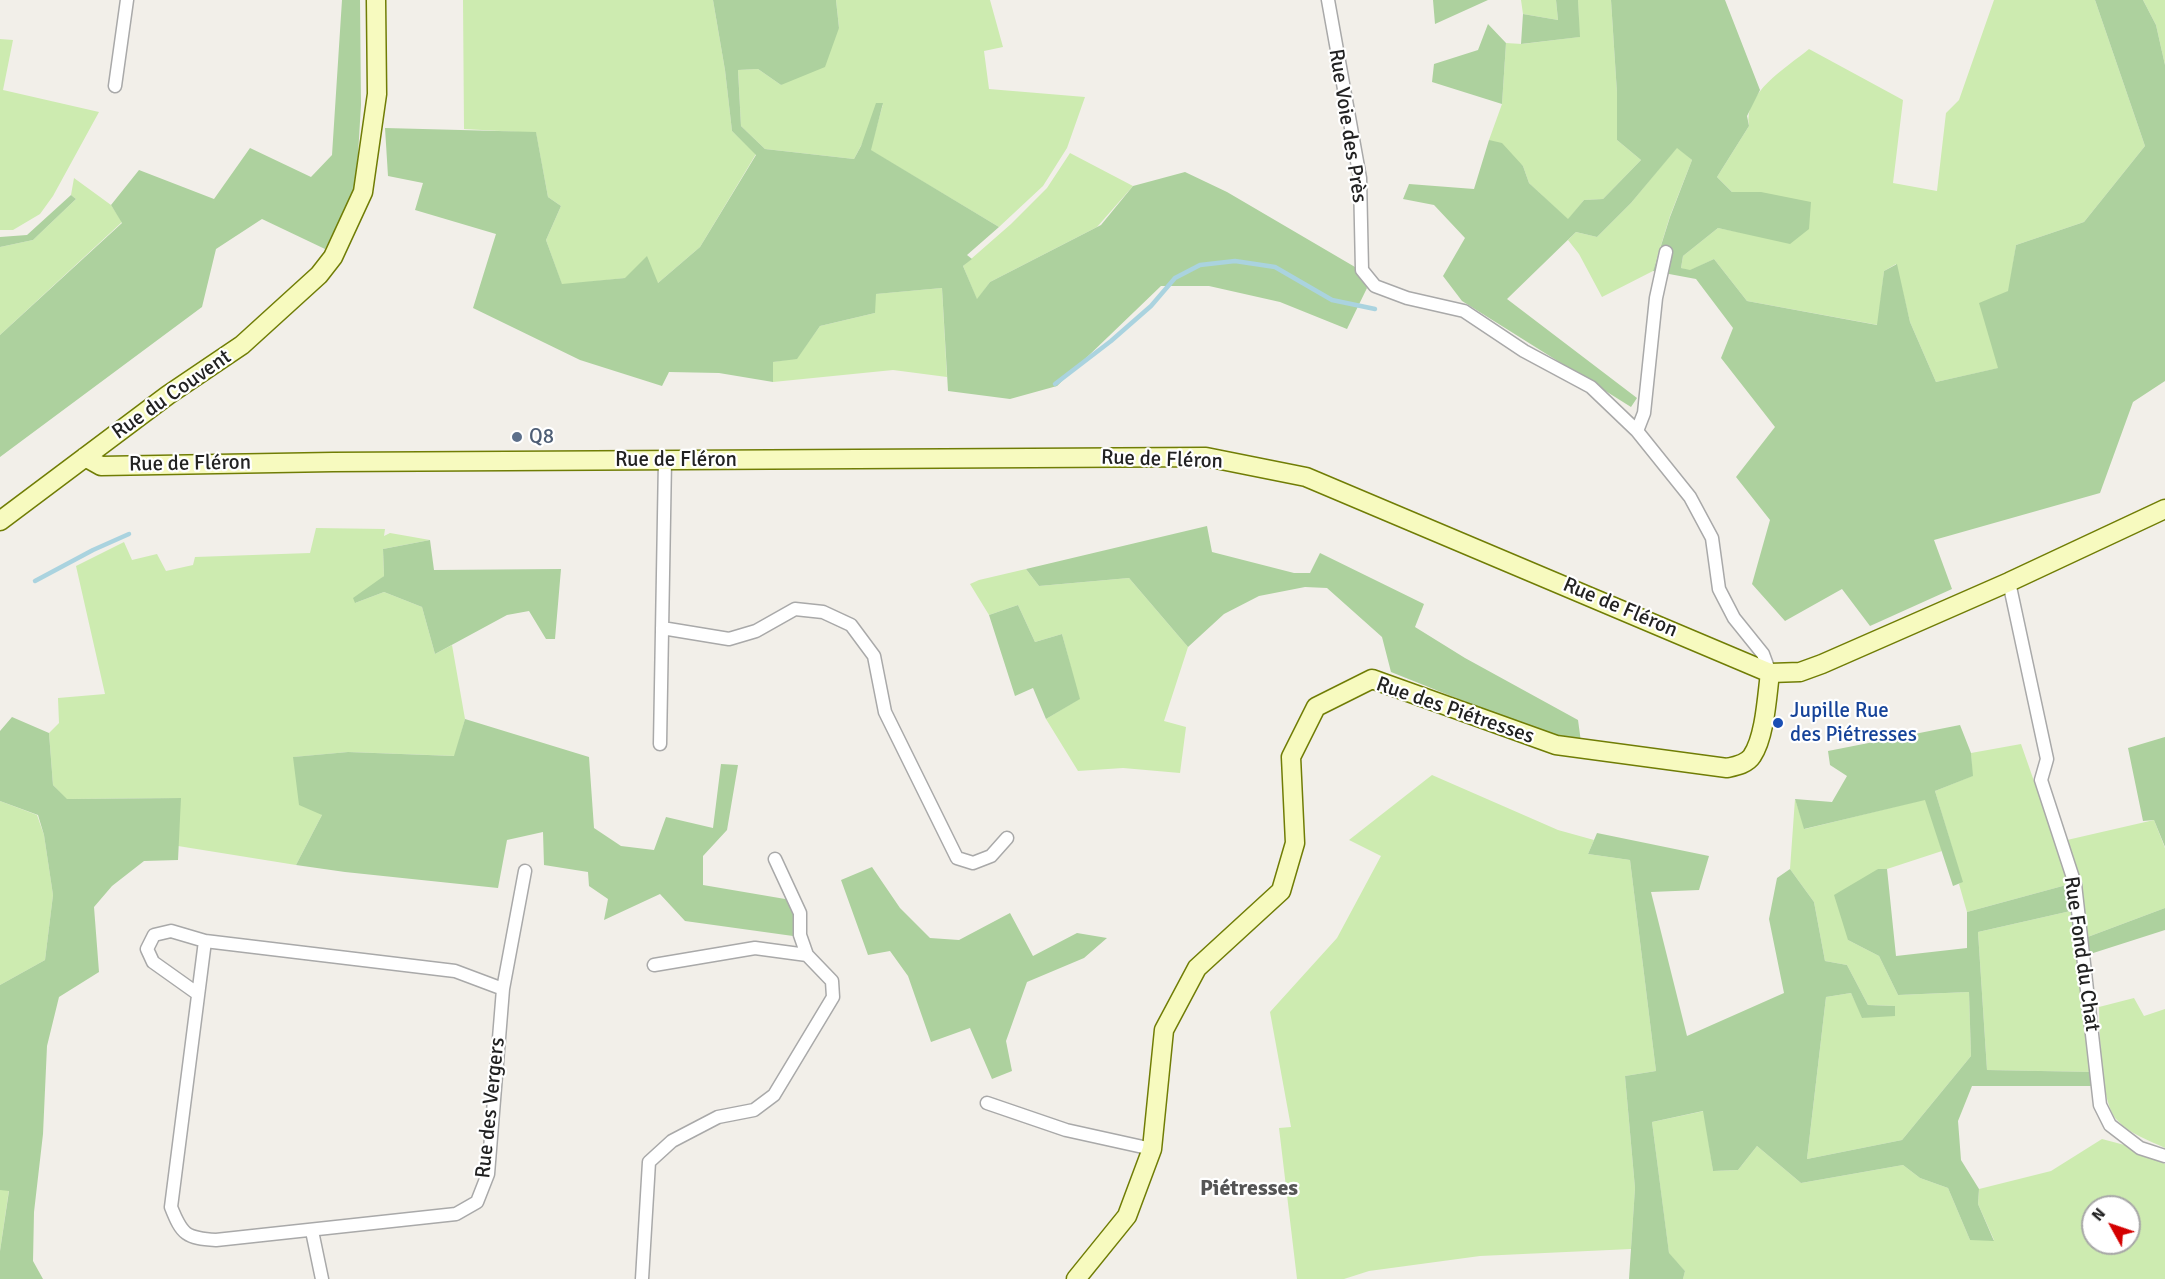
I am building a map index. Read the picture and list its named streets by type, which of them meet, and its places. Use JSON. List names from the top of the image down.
{
  "streets": {
    "street": [
      "Rue Voie des Près",
      "Rue du Couvent",
      "Rue de Fléron",
      "Rue des Piétresses",
      "Rue Fond du Chat",
      "Rue des Vergers"
    ]
  },
  "crossings": [
    ["Rue Voie des Près", "Rue de Fléron"],
    ["Rue Voie des Près", "Rue des Piétresses"],
    ["Rue du Couvent", "Rue de Fléron"],
    ["Rue de Fléron", "Rue des Piétresses"],
    ["Rue de Fléron", "Rue Fond du Chat"]
  ],
  "districts": ["Piétresses"],
  "places": ["Q8", "Jupille Rue des Piétresses"],
  "north": "top left"
}
